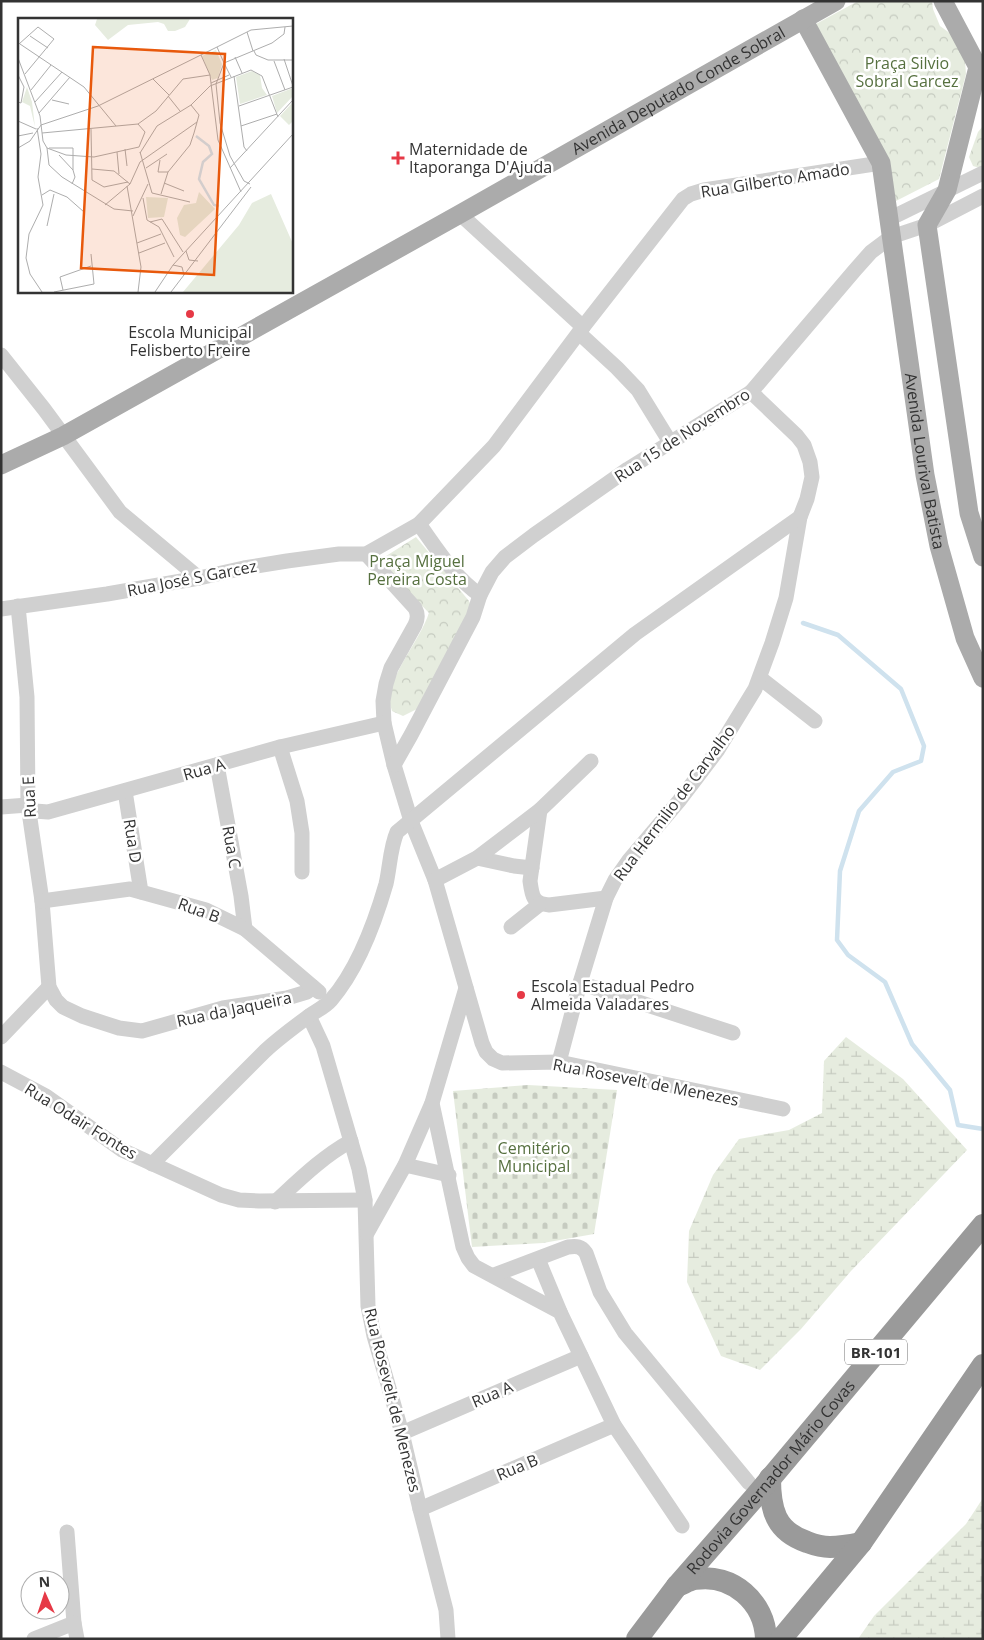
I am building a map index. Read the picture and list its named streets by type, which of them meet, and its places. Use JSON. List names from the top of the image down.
{
  "streets": {
    "highway": ["BR-101", "Rodovia Governador Mário Covas"],
    "main road": ["Avenida Deputado Conde Sobral", "Avenida Lourival Batista"],
    "street": [
      "Rua Gilberto Amado",
      "Rua 15 de Novembro",
      "Rua José S Garcez",
      "Rua A",
      "Rua E",
      "Rua Hermilio de Carvalho",
      "Rua D",
      "Rua C",
      "Rua B",
      "Rua da Jaqueira",
      "Rua Rosevelt de Menezes",
      "Rua Odair Fontes"
    ]
  },
  "crossings": [
    ["Rua 15 de Novembro", "Avenida Lourival Batista"],
    ["Rua 15 de Novembro", "Rua Hermilio de Carvalho"],
    ["Rua José S Garcez", "Rua E"],
    ["Rua A", "Rua E"],
    ["Rua A", "Rua D"],
    ["Rua A", "Rua C"],
    ["Rua A", "Rua Rosevelt de Menezes"],
    ["Rua E", "Rua B"],
    ["Rua E", "Rua da Jaqueira"],
    ["Rua Hermilio de Carvalho", "Rua Rosevelt de Menezes"],
    ["Rua D", "Rua B"],
    ["Rua C", "Rua B"],
    ["Rua B", "Rua da Jaqueira"],
    ["Rua B", "Rua Rosevelt de Menezes"],
    ["Rua Rosevelt de Menezes", "Rua Odair Fontes"]
  ],
  "parks": ["Praça Silvio Sobral Garcez", "Praça Miguel Pereira Costa", "Cemitério Municipal"],
  "places": {
    "health": ["Maternidade de Itaporanga D'Ajuda"],
    "other": ["Escola Municipal Felisberto Freire", "Escola Estadual Pedro Almeida Valadares"]
  },
  "north": "top"
}
